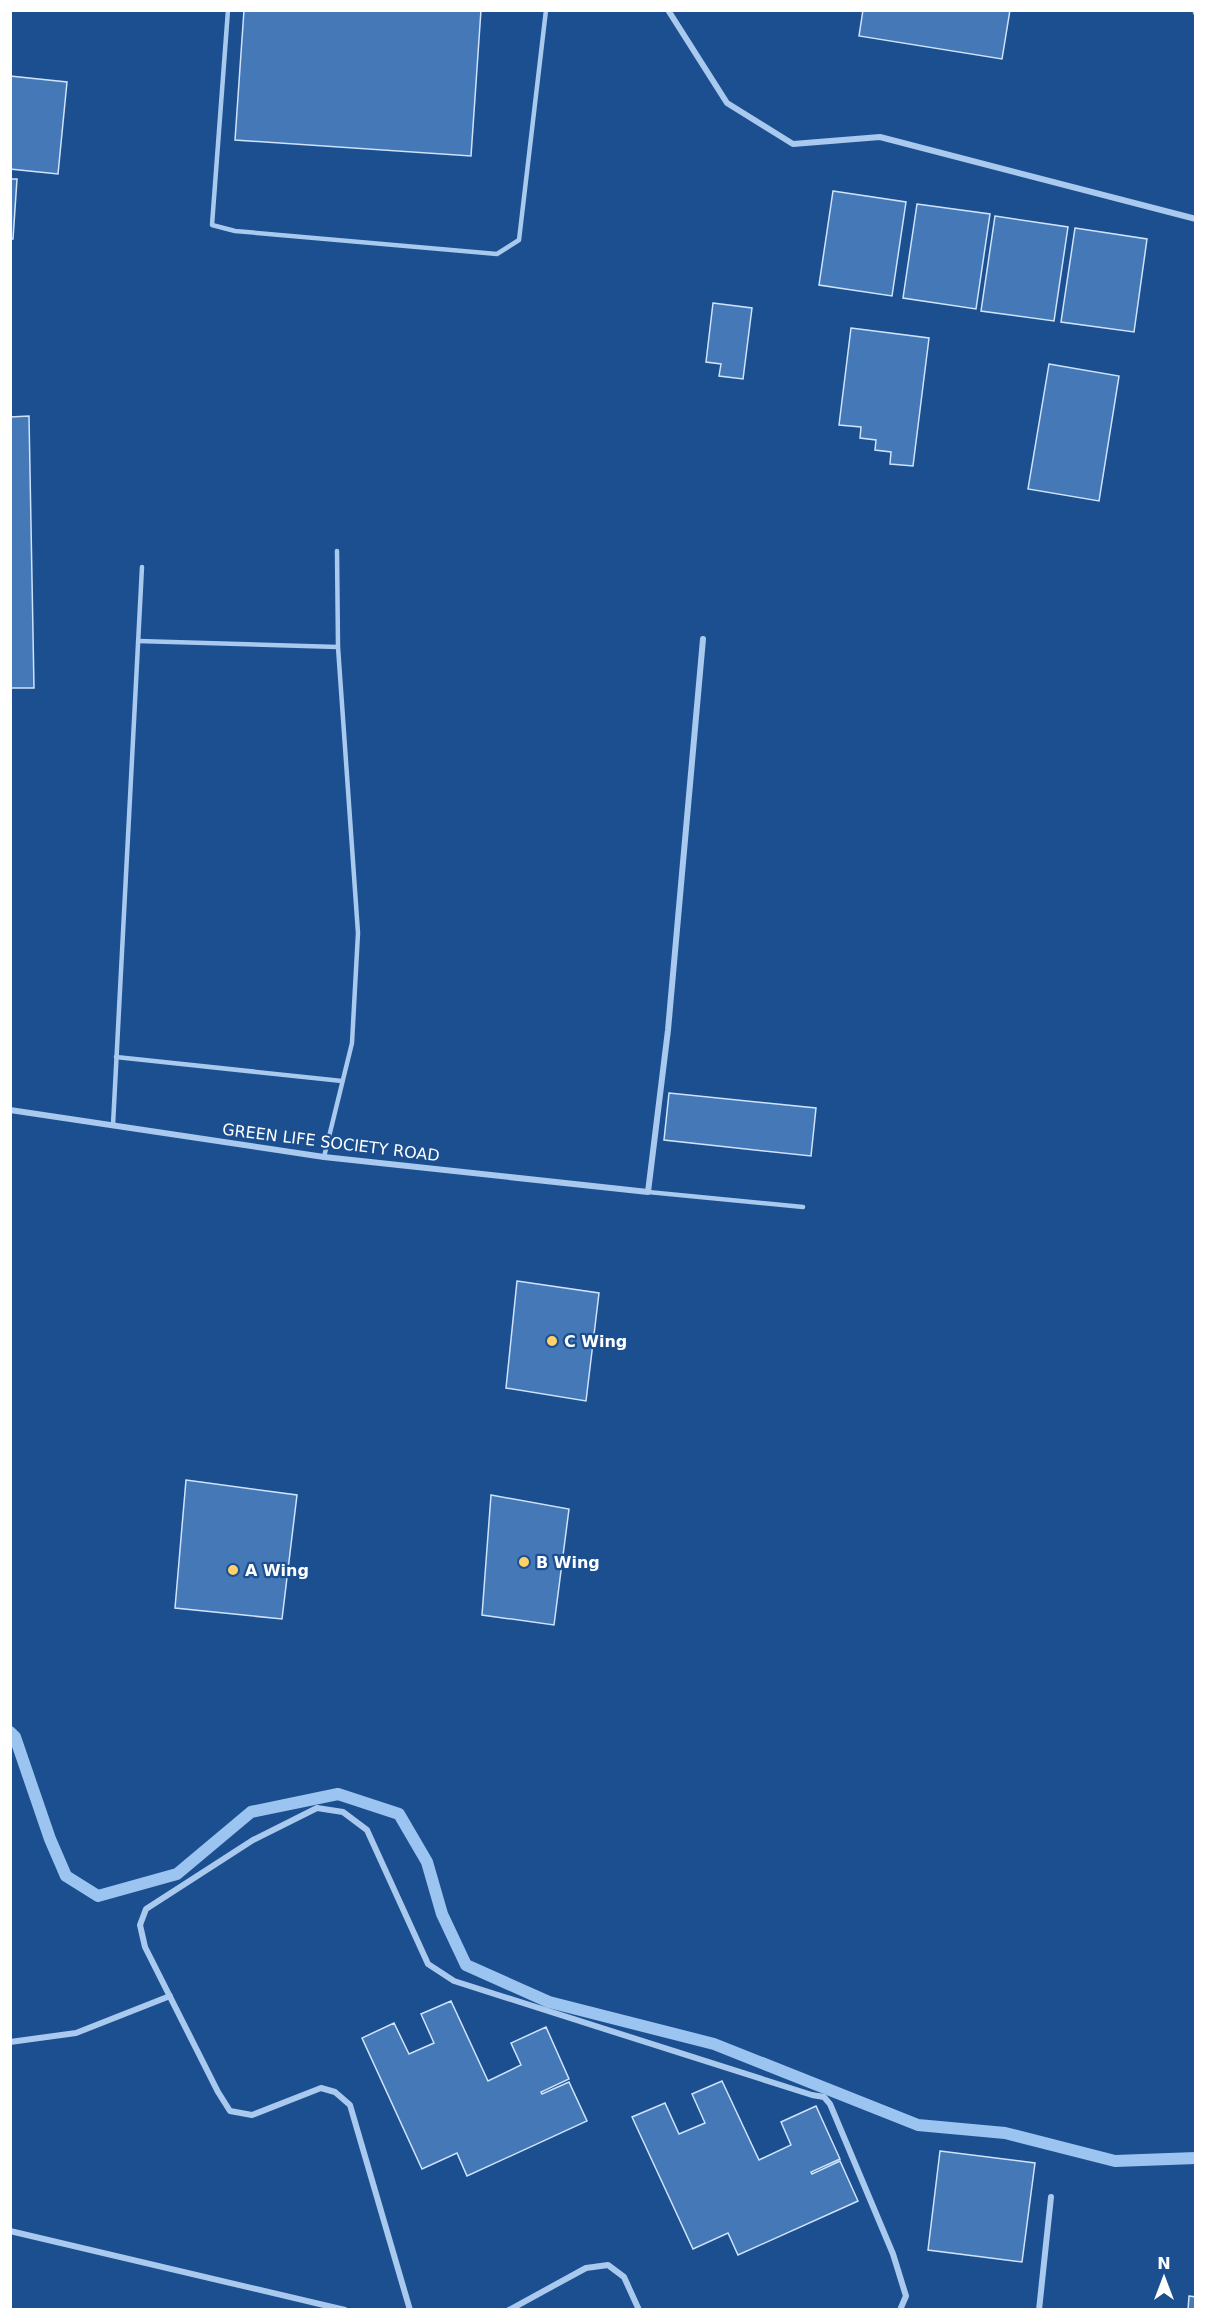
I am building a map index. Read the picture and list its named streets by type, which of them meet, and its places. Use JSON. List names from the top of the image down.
{
  "streets": {
    "street": ["GREEN LIFE SOCIETY ROAD"]
  },
  "places": ["C Wing", "B Wing", "A Wing"],
  "north": "top"
}
